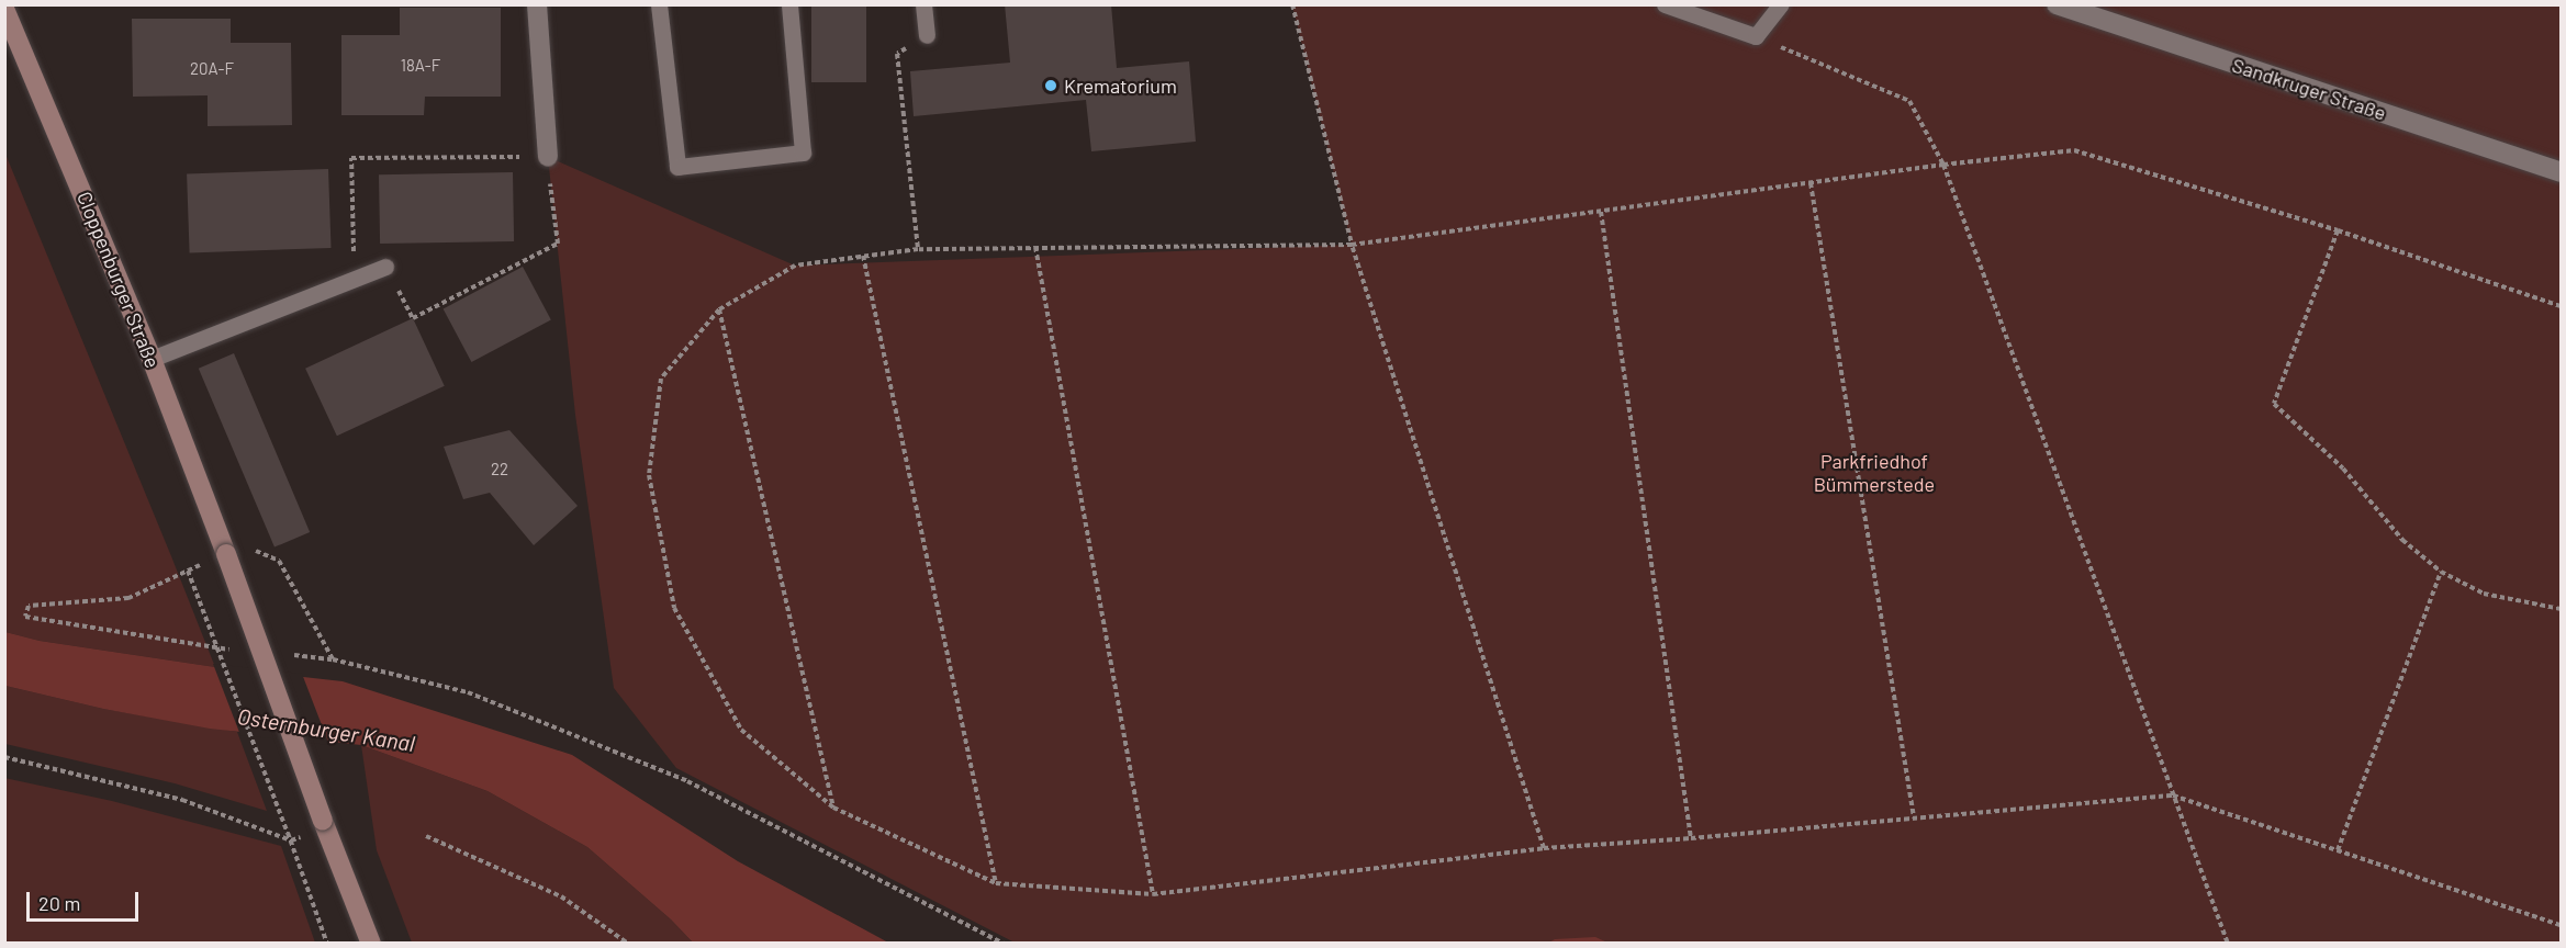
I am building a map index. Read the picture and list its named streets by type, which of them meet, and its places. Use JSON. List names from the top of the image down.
{
  "streets": {
    "main road": ["Cloppenburger Straße"],
    "street": ["Sandkruger Straße"]
  },
  "water": ["Osternburger Kanal"],
  "parks": ["Parkfriedhof Bümmerstede"],
  "places": ["Krematorium"],
  "house_numbers": ["18A-F", "20A-F", "22"],
  "scale_bar": "20 m"
}
